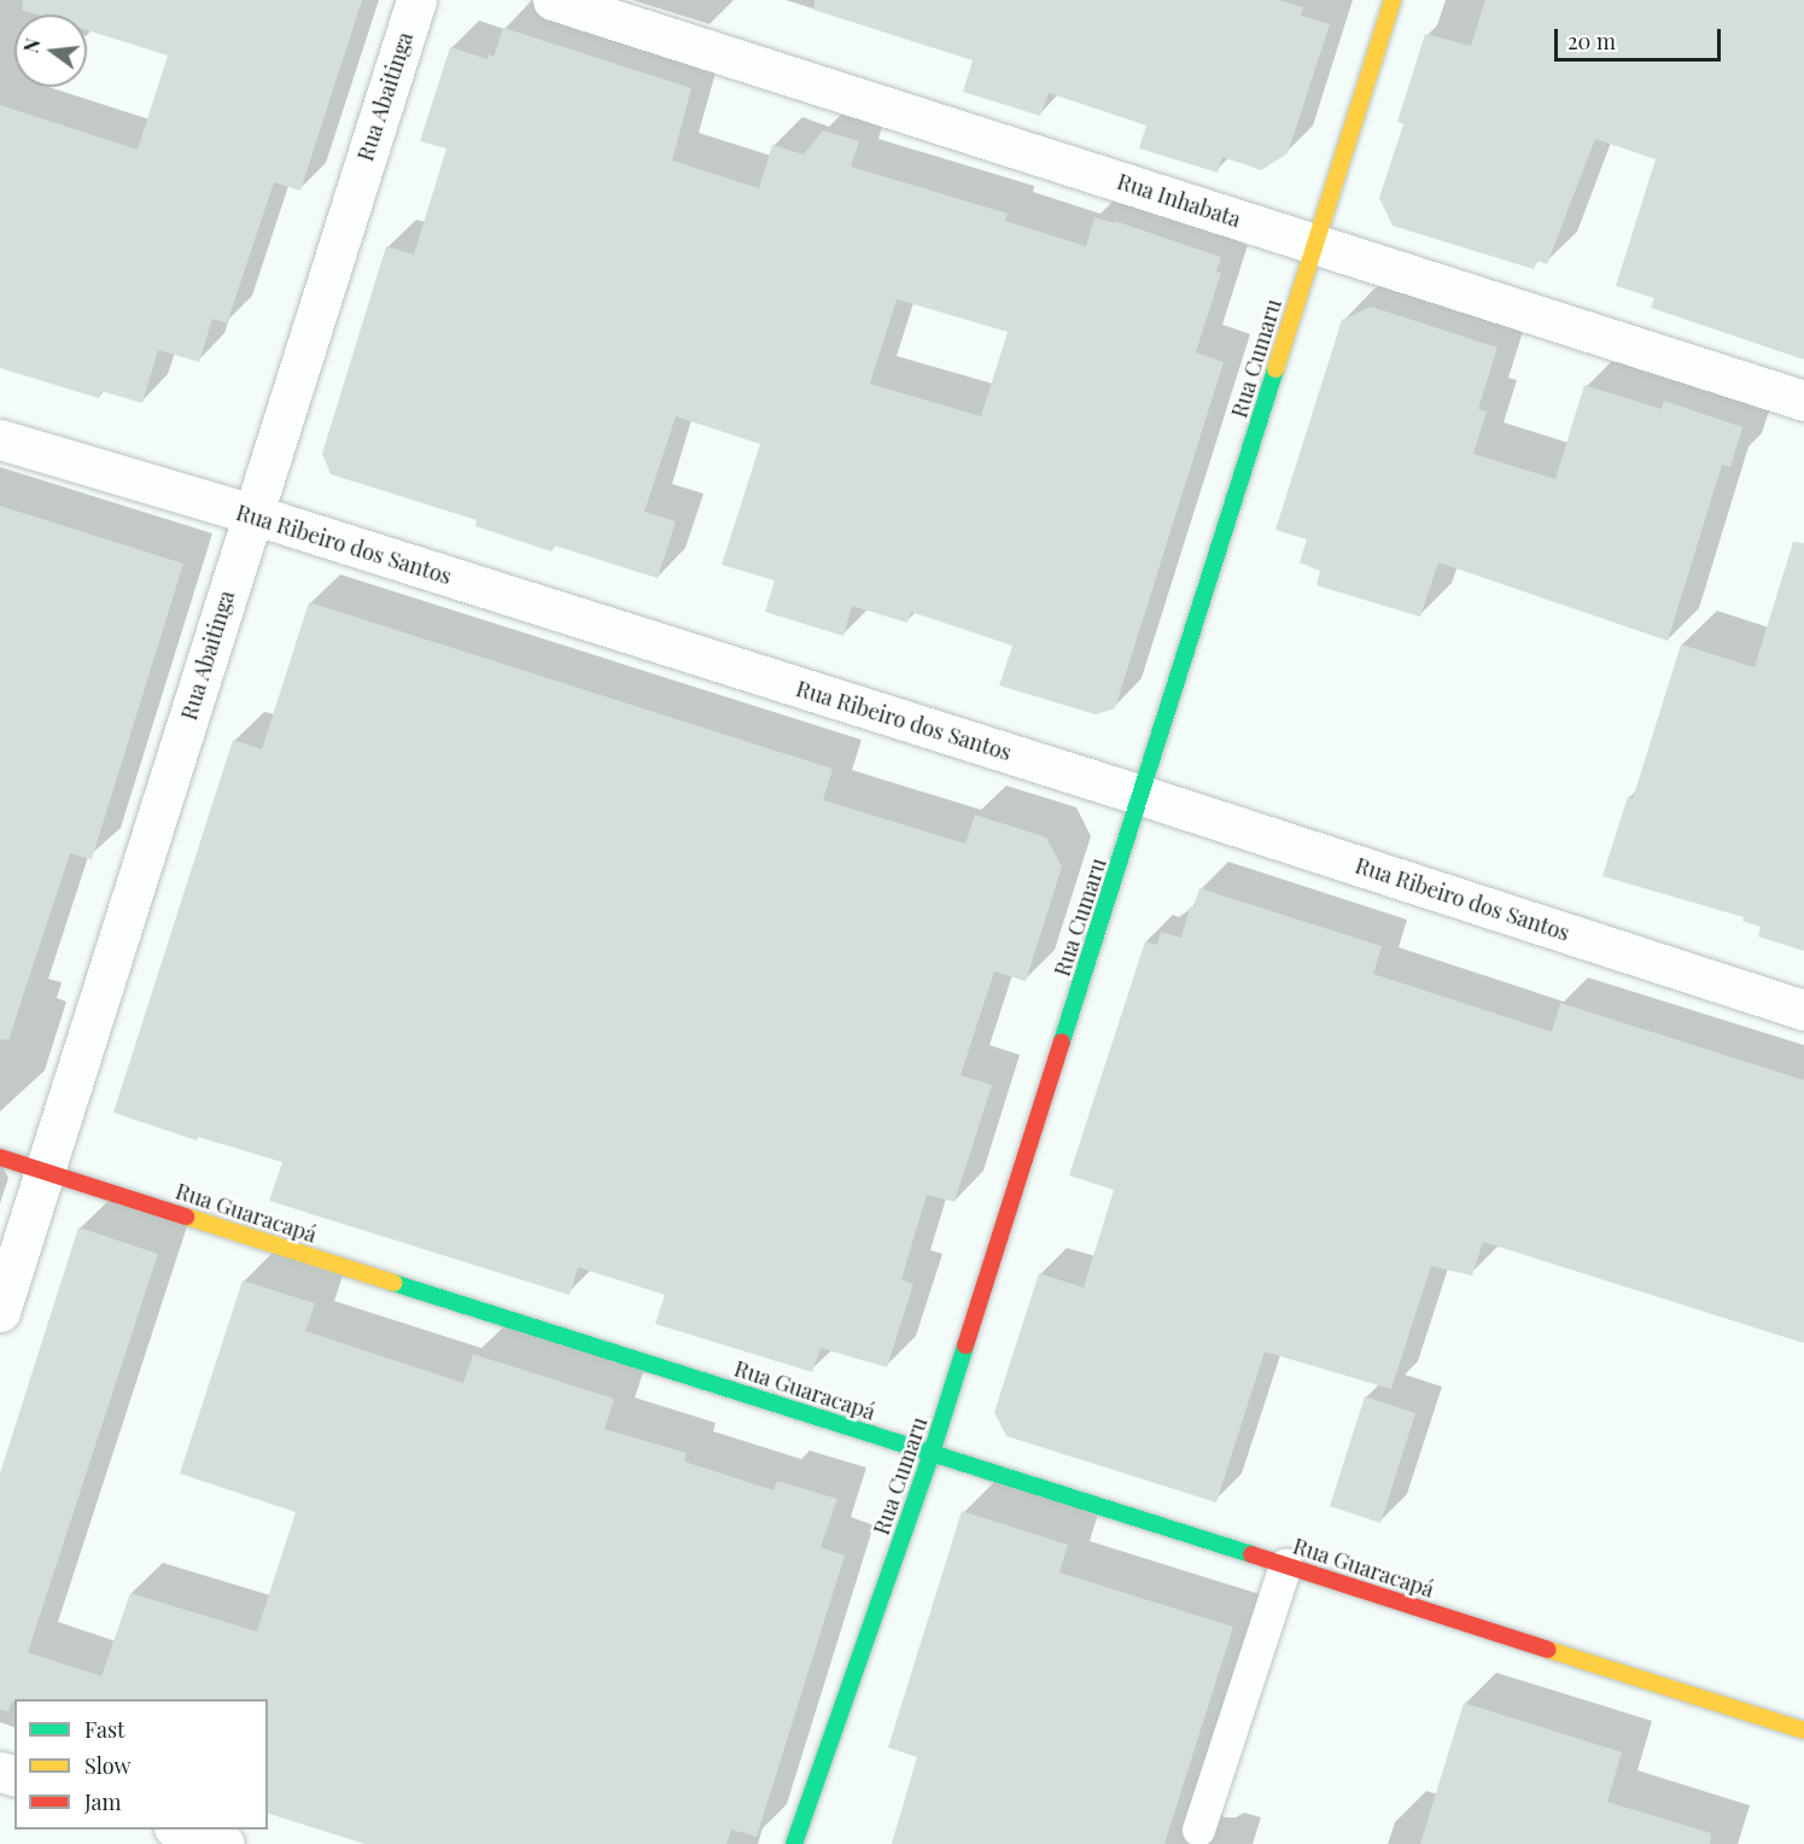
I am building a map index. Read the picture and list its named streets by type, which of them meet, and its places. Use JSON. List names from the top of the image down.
{
  "streets": {
    "street": [
      "Rua Abaitinga",
      "Rua Inhabata",
      "Rua Cumaru",
      "Rua Ribeiro dos Santos",
      "Rua Guaracapá"
    ]
  },
  "crossings": [
    ["Rua Abaitinga", "Rua Ribeiro dos Santos"],
    ["Rua Abaitinga", "Rua Guaracapá"],
    ["Rua Inhabata", "Rua Cumaru"],
    ["Rua Cumaru", "Rua Ribeiro dos Santos"],
    ["Rua Cumaru", "Rua Guaracapá"]
  ],
  "legend": ["Fast", "Slow", "Jam"],
  "scale_bar": "20 m",
  "north": "left"
}
